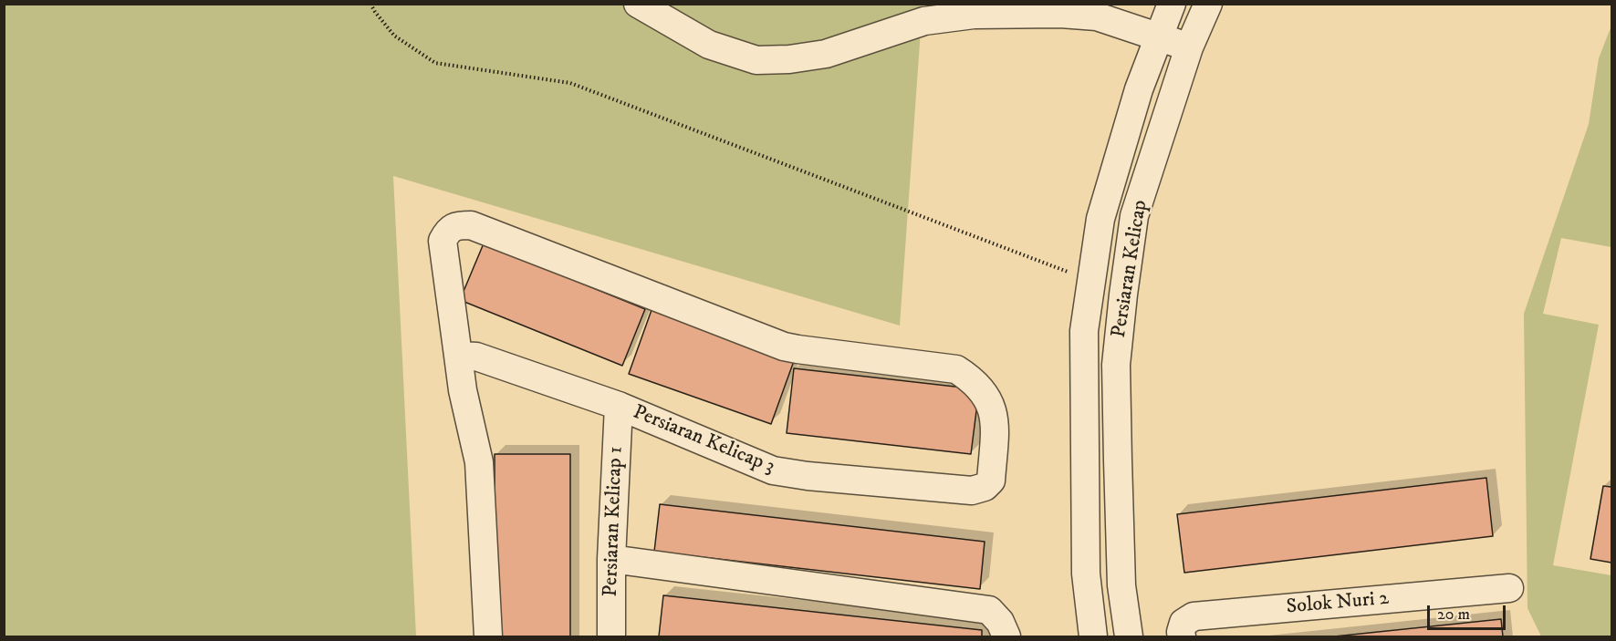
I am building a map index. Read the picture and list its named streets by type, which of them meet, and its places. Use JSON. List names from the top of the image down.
{
  "streets": {
    "street": [
      "Persiaran Kelicap",
      "Persiaran Kelicap 3",
      "Persiaran Kelicap 1",
      "Solok Nuri 2"
    ]
  },
  "crossings": [
    ["Persiaran Kelicap 3", "Persiaran Kelicap 1"]
  ],
  "scale_bar": "20 m"
}
